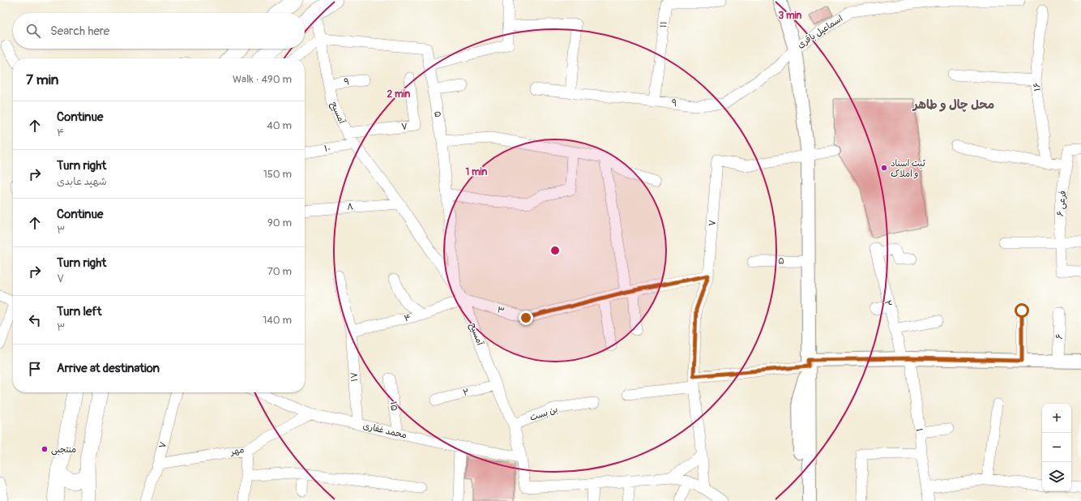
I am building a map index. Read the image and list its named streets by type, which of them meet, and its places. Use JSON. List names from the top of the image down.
{
  "streets": {
    "street": [
      "۱۱",
      "اسماعیل باقری",
      "۹",
      "۱۶",
      "آمسیح",
      "۵",
      "۷",
      "۱۰",
      "فرعی ۶",
      "۸",
      "۲",
      "۳",
      "۴",
      "۶",
      "۱۷",
      "۱۵",
      "بن بست",
      "۱",
      "محمد غفاری",
      "مهر"
    ]
  },
  "crossings": [
    ["۱۱", "۹"],
    ["اسماعیل باقری", "۹"],
    ["۹", "آمسیح"],
    ["آمسیح", "۵"],
    ["آمسیح", "۷"],
    ["آمسیح", "۱۰"],
    ["آمسیح", "۸"],
    ["آمسیح", "۲"],
    ["آمسیح", "۳"],
    ["آمسیح", "۴"],
    ["آمسیح", "بن بست"],
    ["آمسیح", "محمد غفاری"],
    ["۷", "۳"],
    ["۷", "مهر"],
    ["۲", "۱"],
    ["۳", "۴"],
    ["۴", "۱۷"],
    ["۱۷", "محمد غفاری"],
    ["۱۵", "محمد غفاری"],
    ["محمد غفاری", "مهر"]
  ],
  "districts": ["محل چال و طاهر"],
  "places": ["ثبت اسناد و املاک", "منتجبی"],
  "page": {
    "search": "Search here",
    "heading": ["7 min", "Walk · 490 m"],
    "list": [
      ["Continue", "۴", "40 m"],
      ["Turn right", "شهید عابدی", "150 m"],
      ["Continue", "۳", "90 m"],
      ["Turn right", "۷", "70 m"],
      ["Turn left", "۳", "140 m"],
      "Arrive at destination"
    ],
    "map_buttons": ["+", "−"]
  },
  "rings": ["3 min", "2 min", "1 min"]
}
